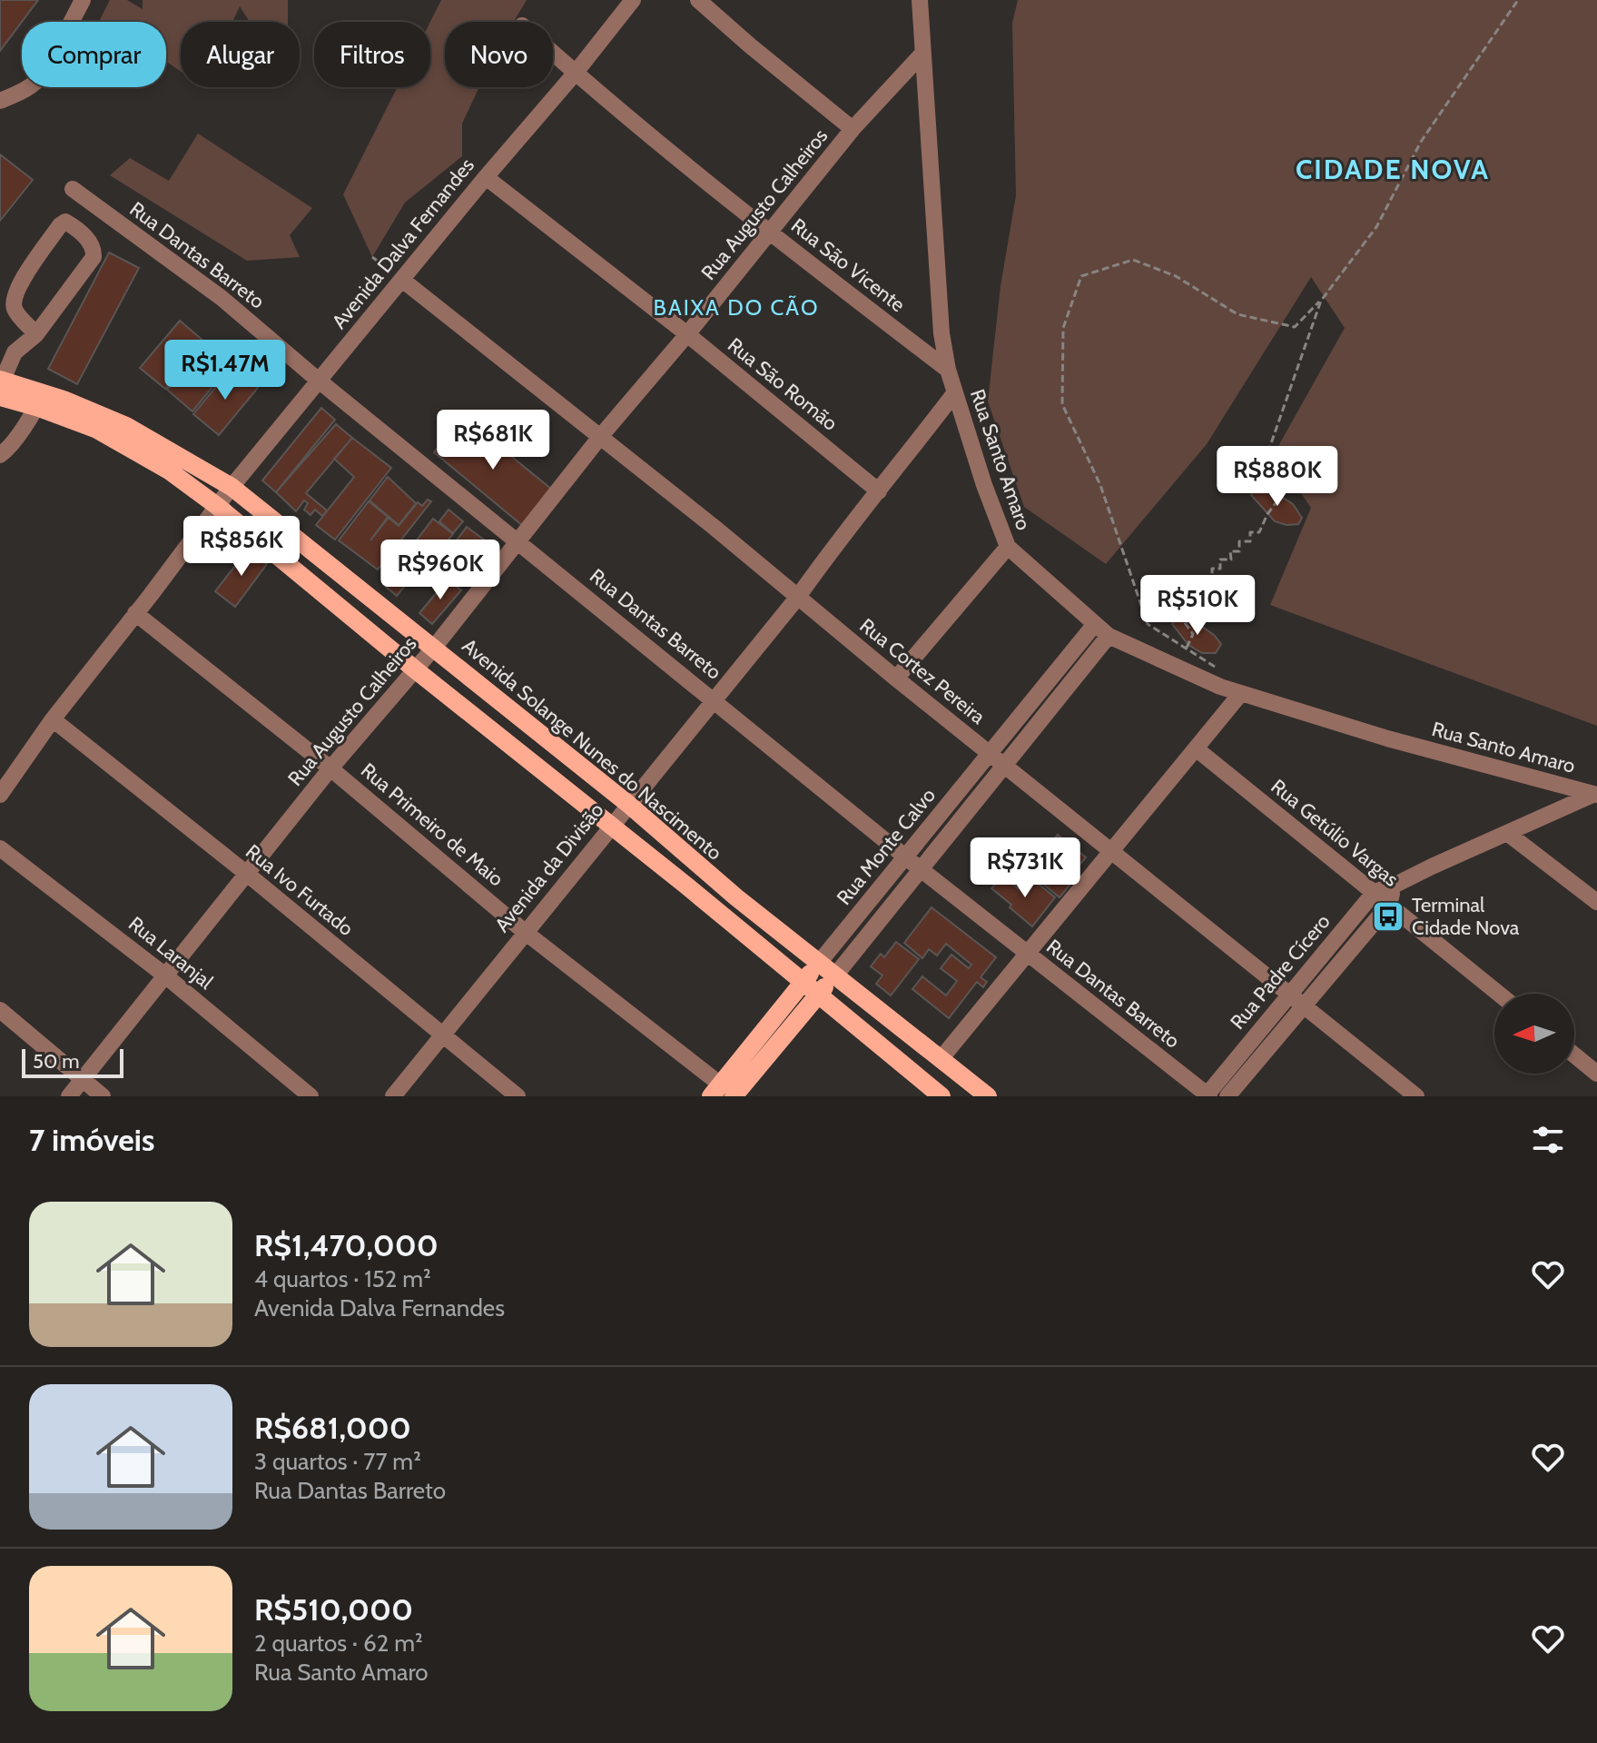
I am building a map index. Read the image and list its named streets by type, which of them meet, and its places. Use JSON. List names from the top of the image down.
{
  "streets": {
    "main road": ["Avenida Solange Nunes do Nascimento", "Rua Monte Calvo"],
    "street": [
      "Rua Augusto Calheiros",
      "Avenida Dalva Fernandes",
      "Rua Dantas Barreto",
      "Rua São Vicente",
      "Rua São Romão",
      "Rua Santo Amaro",
      "Rua Cortez Pereira",
      "Rua Primeiro de Maio",
      "Rua Getúlio Vargas",
      "Avenida da Divisão",
      "Rua Ivo Furtado",
      "Rua Laranjal",
      "Rua Padre Cícero"
    ]
  },
  "crossings": [
    ["Rua Augusto Calheiros", "Rua Dantas Barreto"],
    ["Rua Augusto Calheiros", "Rua São Vicente"],
    ["Rua Augusto Calheiros", "Rua São Romão"],
    ["Rua Augusto Calheiros", "Rua Santo Amaro"],
    ["Rua Augusto Calheiros", "Rua Cortez Pereira"],
    ["Rua Augusto Calheiros", "Avenida Solange Nunes do Nascimento"],
    ["Rua Augusto Calheiros", "Rua Primeiro de Maio"],
    ["Rua Augusto Calheiros", "Rua Ivo Furtado"],
    ["Rua Augusto Calheiros", "Rua Laranjal"],
    ["Avenida Dalva Fernandes", "Rua Dantas Barreto"],
    ["Avenida Dalva Fernandes", "Rua São Vicente"],
    ["Avenida Dalva Fernandes", "Rua São Romão"],
    ["Avenida Dalva Fernandes", "Rua Cortez Pereira"],
    ["Avenida Dalva Fernandes", "Avenida Solange Nunes do Nascimento"],
    ["Avenida Dalva Fernandes", "Rua Primeiro de Maio"],
    ["Avenida Dalva Fernandes", "Rua Ivo Furtado"],
    ["Rua Dantas Barreto", "Rua Monte Calvo"],
    ["Rua Dantas Barreto", "Avenida da Divisão"],
    ["Rua Dantas Barreto", "Rua Padre Cícero"],
    ["Rua São Vicente", "Rua Santo Amaro"],
    ["Rua São Romão", "Avenida da Divisão"],
    ["Rua Santo Amaro", "Rua Monte Calvo"],
    ["Rua Santo Amaro", "Avenida da Divisão"],
    ["Rua Cortez Pereira", "Rua Monte Calvo"],
    ["Rua Cortez Pereira", "Avenida da Divisão"],
    ["Rua Cortez Pereira", "Rua Padre Cícero"],
    ["Avenida Solange Nunes do Nascimento", "Rua Monte Calvo"],
    ["Avenida Solange Nunes do Nascimento", "Avenida da Divisão"],
    ["Rua Primeiro de Maio", "Rua Monte Calvo"],
    ["Rua Primeiro de Maio", "Avenida da Divisão"],
    ["Rua Getúlio Vargas", "Rua Padre Cícero"],
    ["Avenida da Divisão", "Rua Ivo Furtado"]
  ],
  "districts": ["CIDADE NOVA", "BAIXA DO CÃO"],
  "places": {
    "bus stop": ["Terminal Cidade Nova"]
  },
  "scale_bar": "50 m",
  "north": "left",
  "page": {
    "chip": [
      "Comprar",
      "Alugar",
      "Filtros",
      "Novo"
    ],
    "price": [
      "R$1.47M",
      "R$681K",
      "R$880K",
      "R$856K",
      "R$960K",
      "R$510K",
      "R$731K"
    ],
    "scale": "50 m",
    "heading": "7 imóveis",
    "list": [
      {
        "name": "R$1,470,000",
        "note": "4 quartos · 152 m² · Avenida Dalva Fernandes"
      },
      {
        "name": "R$681,000",
        "note": "3 quartos · 77 m² · Rua Dantas Barreto"
      },
      {
        "name": "R$510,000",
        "note": "2 quartos · 62 m² · Rua Santo Amaro"
      }
    ]
  }
}
